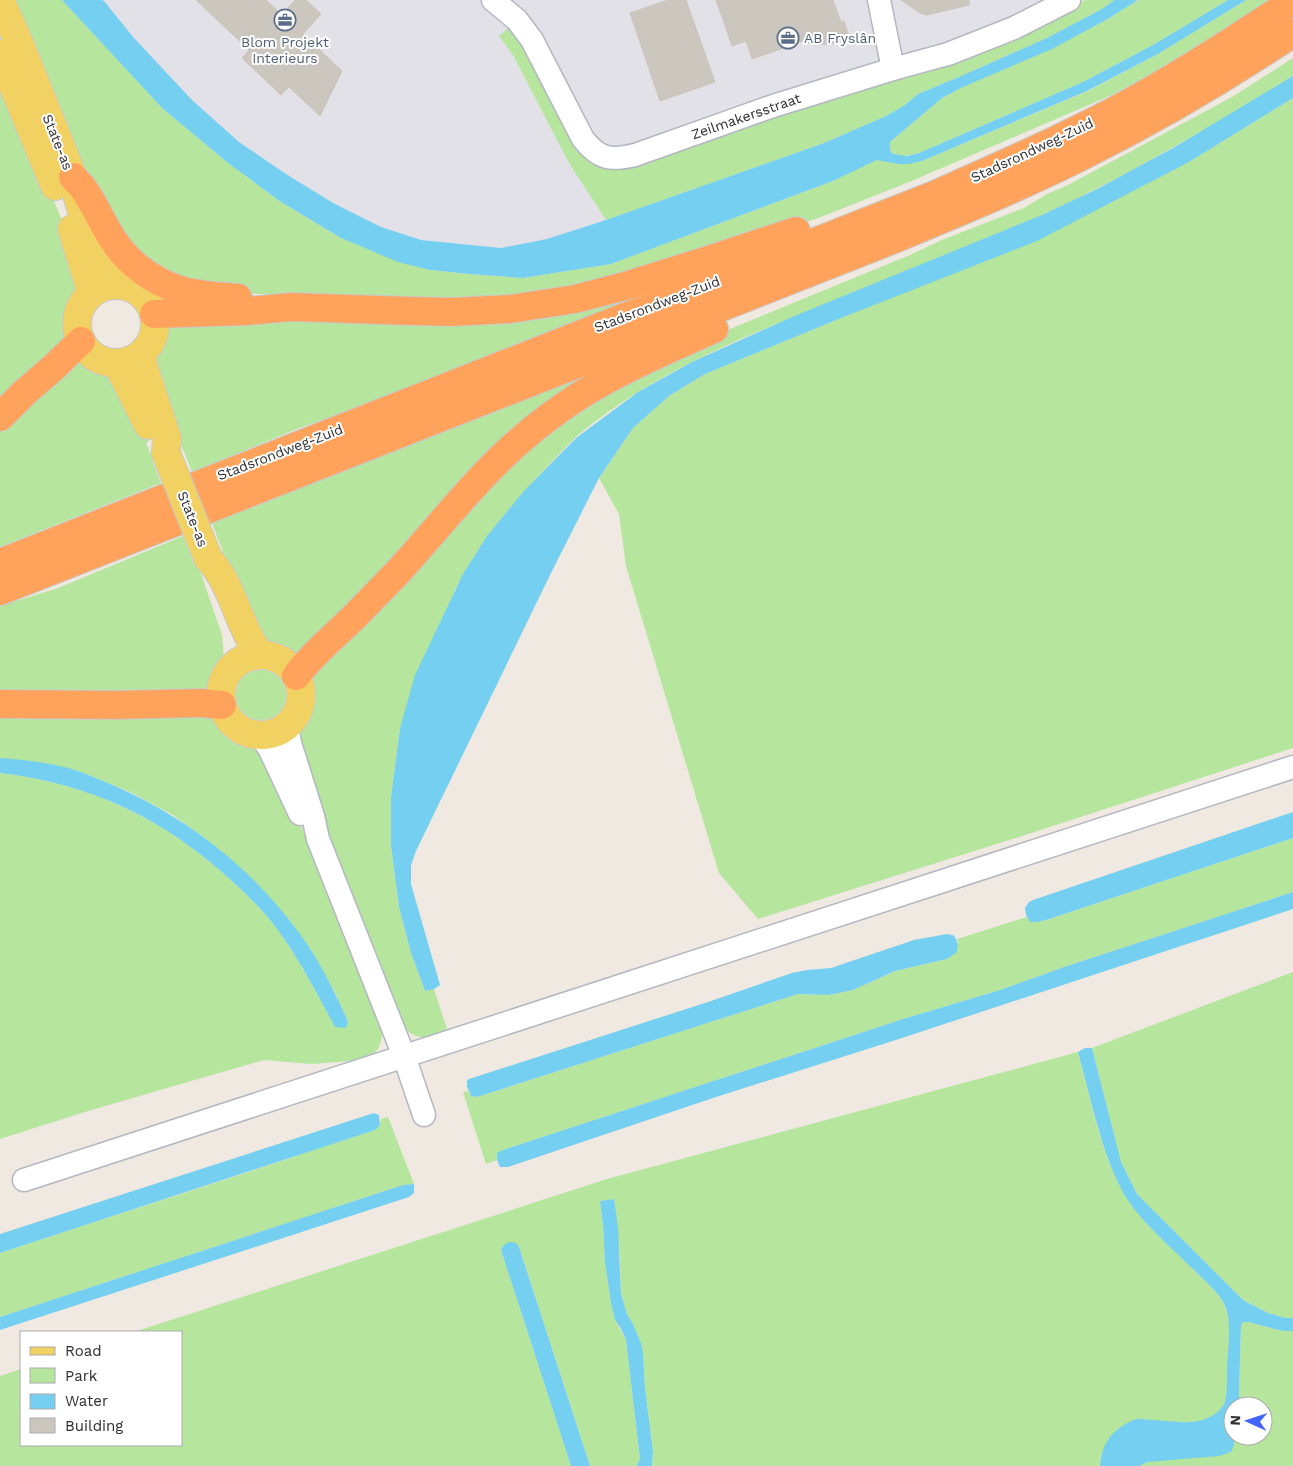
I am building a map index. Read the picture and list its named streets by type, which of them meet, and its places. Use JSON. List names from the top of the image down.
{
  "streets": {
    "highway": ["Stadsrondweg-Zuid"],
    "main road": ["State-as"],
    "street": ["Zeilmakersstraat"]
  },
  "places": {
    "office": ["Blom Projekt Interieurs", "AB Fryslân"]
  },
  "legend": [
    "Road",
    "Park",
    "Water",
    "Building"
  ],
  "north": "left"
}
